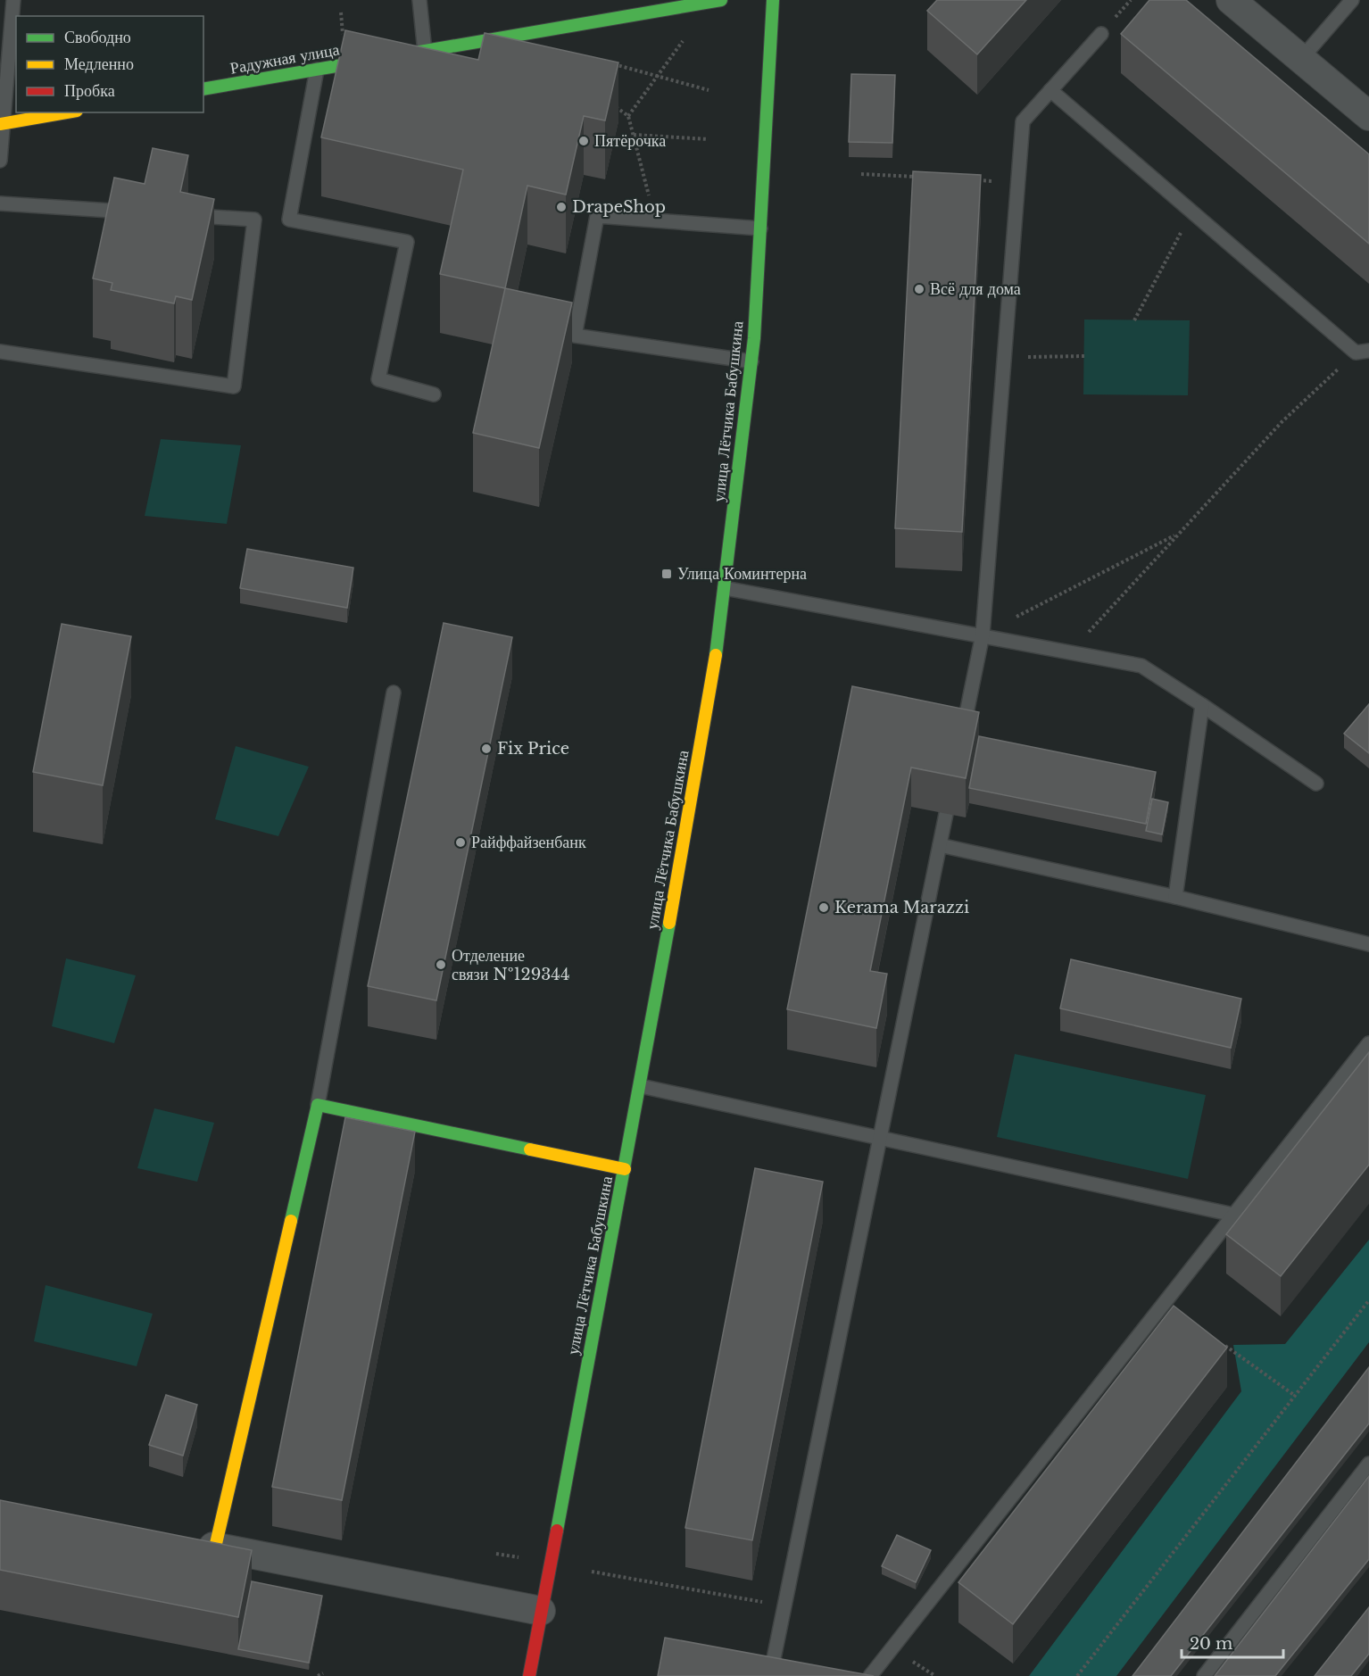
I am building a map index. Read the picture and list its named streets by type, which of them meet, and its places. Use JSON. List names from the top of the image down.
{
  "streets": {
    "main road": ["Радужная улица", "улица Лётчика Бабушкина"]
  },
  "places": {
    "other": [
      "Пятёрочка",
      "DrapeShop",
      "Всё для дома",
      "Fix Price",
      "Райффайзенбанк",
      "Kerama Marazzi",
      "Отделение связи №129344"
    ],
    "transit": ["Улица Коминтерна"]
  },
  "legend": ["Свободно", "Медленно", "Пробка"],
  "scale_bar": "20 m"
}
